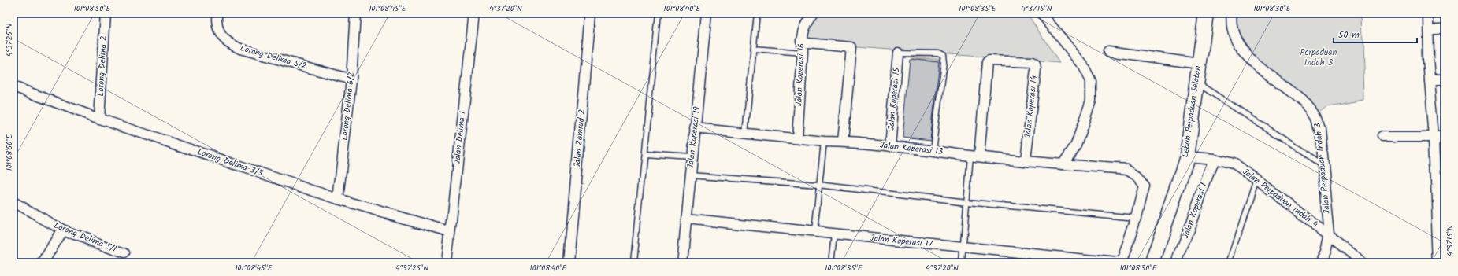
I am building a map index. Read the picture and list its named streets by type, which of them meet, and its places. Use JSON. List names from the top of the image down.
{
  "streets": {
    "street": [
      "Lorong Delima 5/2",
      "Lorong Delima 2",
      "Jalan Koperasi 16",
      "Jalan Koperasi 15",
      "Lorong Delima 6/2",
      "Jalan Koperasi 14",
      "Lebuh Perpaduan Selatan",
      "Jalan Delima 1",
      "Jalan Koperasi 19",
      "Jalan Zamrud 2",
      "Jalan Koperasi 13",
      "Lorong Delima 3/3",
      "Jalan Perpaduan Indah 3",
      "Jalan Perpaduan Indah 4",
      "Jalan Koperasi 1",
      "Lorong Delima 5/1",
      "Jalan Koperasi 17"
    ]
  },
  "crossings": [
    ["Lorong Delima 5/2", "Lorong Delima 6/2"],
    ["Lorong Delima 2", "Lorong Delima 3/3"],
    ["Jalan Koperasi 16", "Jalan Koperasi 13"],
    ["Jalan Koperasi 15", "Jalan Koperasi 13"],
    ["Lorong Delima 6/2", "Lorong Delima 3/3"],
    ["Jalan Koperasi 14", "Jalan Koperasi 13"],
    ["Lebuh Perpaduan Selatan", "Jalan Perpaduan Indah 4"],
    ["Jalan Delima 1", "Lorong Delima 3/3"],
    ["Jalan Koperasi 19", "Jalan Koperasi 13"],
    ["Jalan Koperasi 19", "Jalan Koperasi 17"],
    ["Jalan Perpaduan Indah 3", "Jalan Perpaduan Indah 4"],
    ["Jalan Perpaduan Indah 4", "Jalan Koperasi 1"]
  ],
  "parks": ["Perpaduan Indah 3"],
  "scale_bar": "50 m",
  "coordinates": [
    "101°08'50\"E",
    "101°08'45\"E",
    "4°37'20\"N",
    "101°08'40\"E",
    "101°08'35\"E",
    "4°37'15\"N",
    "101°08'30\"E",
    "4°37'25\"N"
  ]
}
